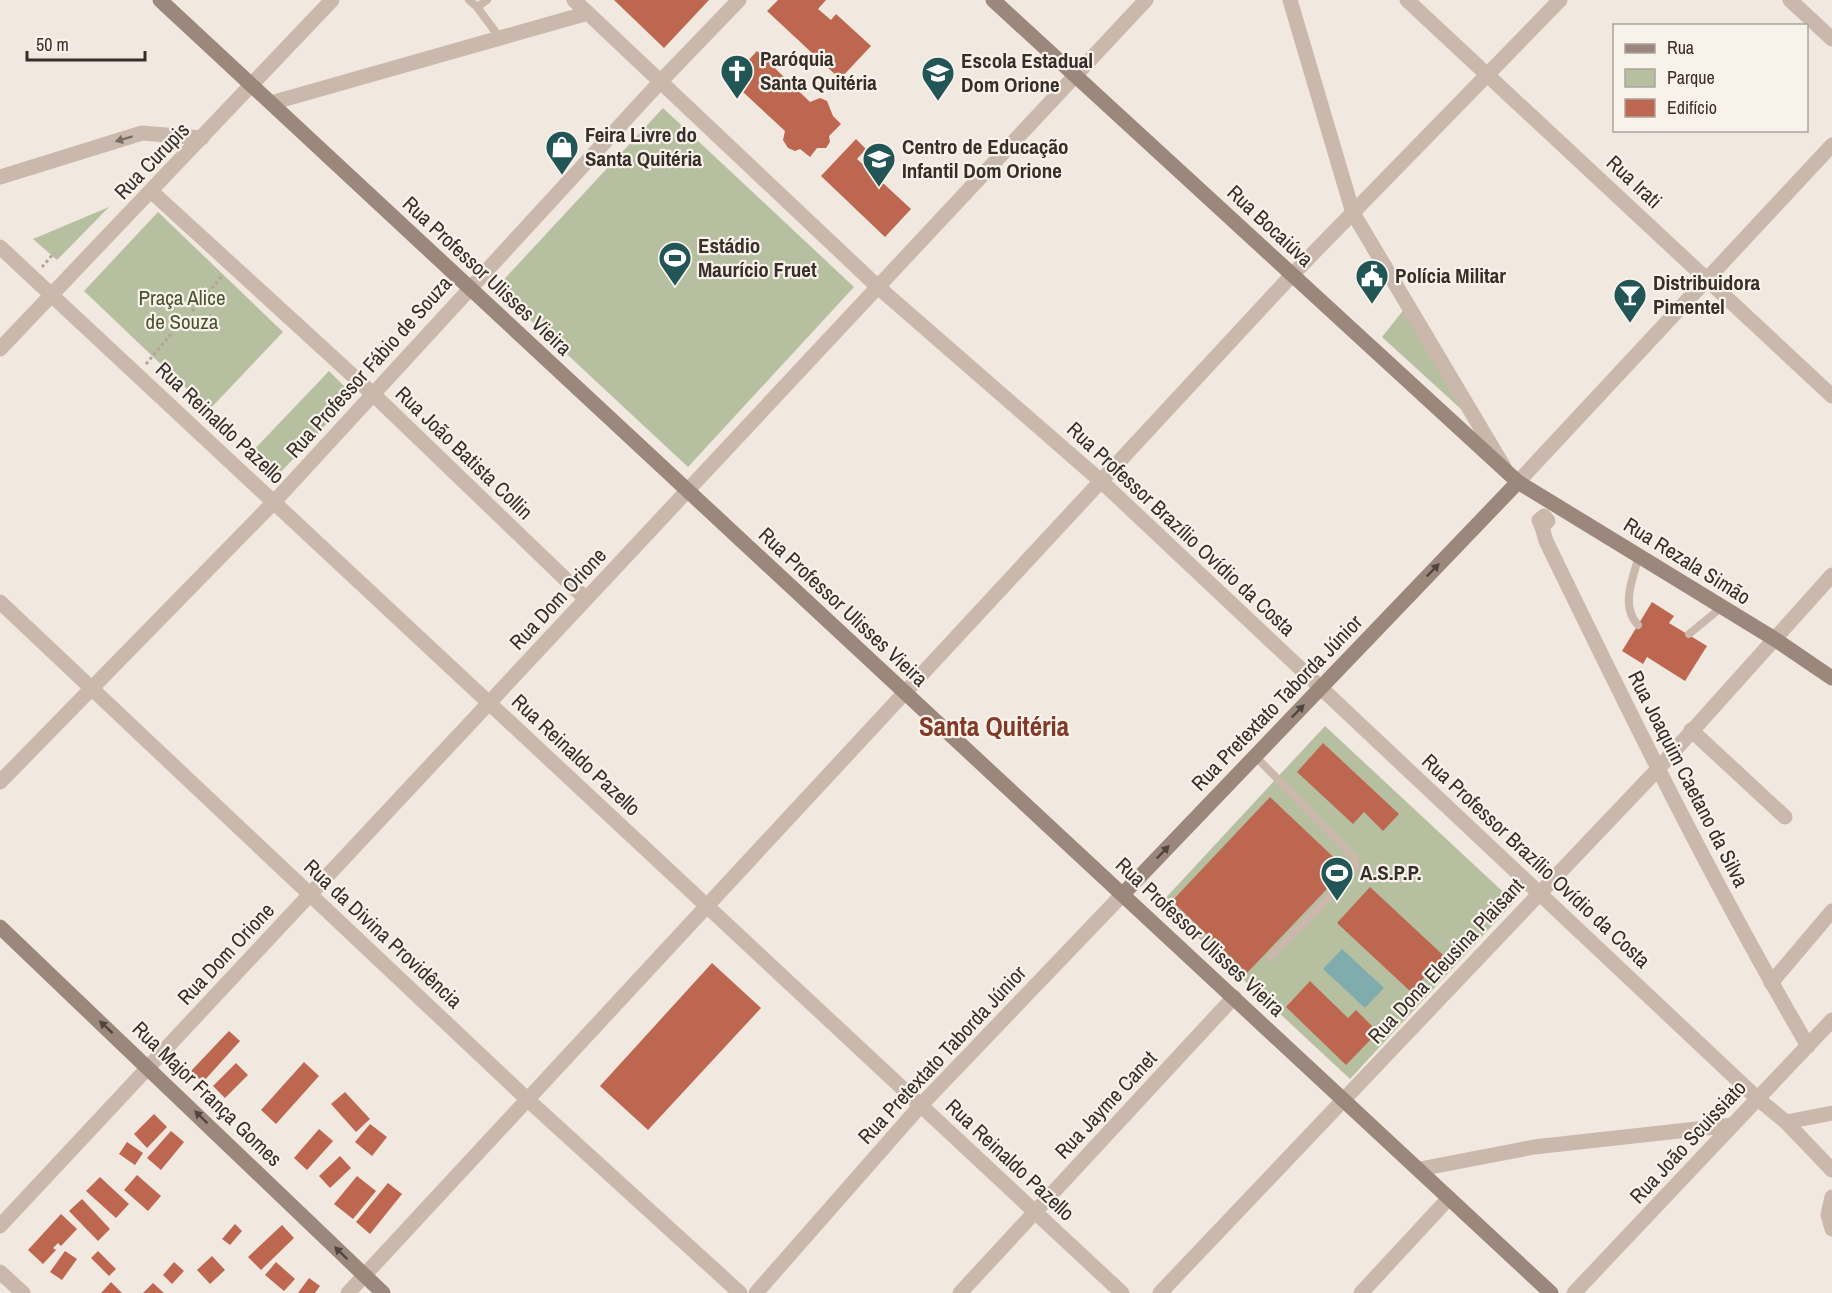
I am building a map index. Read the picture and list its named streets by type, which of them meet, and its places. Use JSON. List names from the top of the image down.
{
  "streets": {
    "street": [
      "Rua Curupis",
      "Rua Irati",
      "Rua Bocaiúva",
      "Rua Professor Ulisses Vieira",
      "Rua Professor Fábio de Souza",
      "Rua Reinaldo Pazello",
      "Rua João Batista Collin",
      "Rua Professor Brazílio Ovídio da Costa",
      "Rua Rezala Simão",
      "Rua Dom Orione",
      "Rua Pretextato Taborda Júnior",
      "Rua Joaquim Caetano da Silva",
      "Rua da Divina Providência",
      "Rua Dona Eleusina Plaisant",
      "Rua Major França Gomes",
      "Rua Jayme Canet",
      "Rua João Scuissiato"
    ]
  },
  "crossings": [
    ["Rua Curupis", "Rua Professor Ulisses Vieira"],
    ["Rua Curupis", "Rua Reinaldo Pazello"],
    ["Rua Curupis", "Rua João Batista Collin"],
    ["Rua Irati", "Rua Pretextato Taborda Júnior"],
    ["Rua Bocaiúva", "Rua Rezala Simão"],
    ["Rua Bocaiúva", "Rua Dom Orione"],
    ["Rua Bocaiúva", "Rua Pretextato Taborda Júnior"],
    ["Rua Professor Ulisses Vieira", "Rua Professor Fábio de Souza"],
    ["Rua Professor Ulisses Vieira", "Rua Dom Orione"],
    ["Rua Professor Ulisses Vieira", "Rua Pretextato Taborda Júnior"],
    ["Rua Professor Ulisses Vieira", "Rua Dona Eleusina Plaisant"],
    ["Rua Professor Ulisses Vieira", "Rua Jayme Canet"],
    ["Rua Professor Fábio de Souza", "Rua Reinaldo Pazello"],
    ["Rua Professor Fábio de Souza", "Rua João Batista Collin"],
    ["Rua Professor Fábio de Souza", "Rua Professor Brazílio Ovídio da Costa"],
    ["Rua Professor Fábio de Souza", "Rua da Divina Providência"],
    ["Rua Reinaldo Pazello", "Rua Dom Orione"],
    ["Rua Reinaldo Pazello", "Rua Pretextato Taborda Júnior"],
    ["Rua Reinaldo Pazello", "Rua Jayme Canet"],
    ["Rua João Batista Collin", "Rua Dom Orione"],
    ["Rua Professor Brazílio Ovídio da Costa", "Rua Dom Orione"],
    ["Rua Professor Brazílio Ovídio da Costa", "Rua Pretextato Taborda Júnior"],
    ["Rua Professor Brazílio Ovídio da Costa", "Rua Dona Eleusina Plaisant"],
    ["Rua Professor Brazílio Ovídio da Costa", "Rua João Scuissiato"],
    ["Rua Rezala Simão", "Rua Pretextato Taborda Júnior"],
    ["Rua Rezala Simão", "Rua Dona Eleusina Plaisant"],
    ["Rua Dom Orione", "Rua da Divina Providência"],
    ["Rua Dom Orione", "Rua Major França Gomes"],
    ["Rua Joaquim Caetano da Silva", "Rua Dona Eleusina Plaisant"],
    ["Rua Joaquim Caetano da Silva", "Rua João Scuissiato"]
  ],
  "one_way": ["Rua Pretextato Taborda Júnior", "Rua Major França Gomes"],
  "districts": ["Santa Quitéria"],
  "parks": ["Praça Alice de Souza"],
  "places": {
    "church": ["Paróquia Santa Quitéria"],
    "school or university": ["Escola Estadual Dom Orione", "Centro de Educação Infantil Dom Orione"],
    "shop": ["Feira Livre do Santa Quitéria"],
    "sports": ["Estádio Maurício Fruet", "A.S.P.P."],
    "public building": ["Polícia Militar"],
    "bar": ["Distribuidora Pimentel"]
  },
  "legend": ["Rua", "Parque", "Edifício"],
  "scale_bar": "50 m"
}
